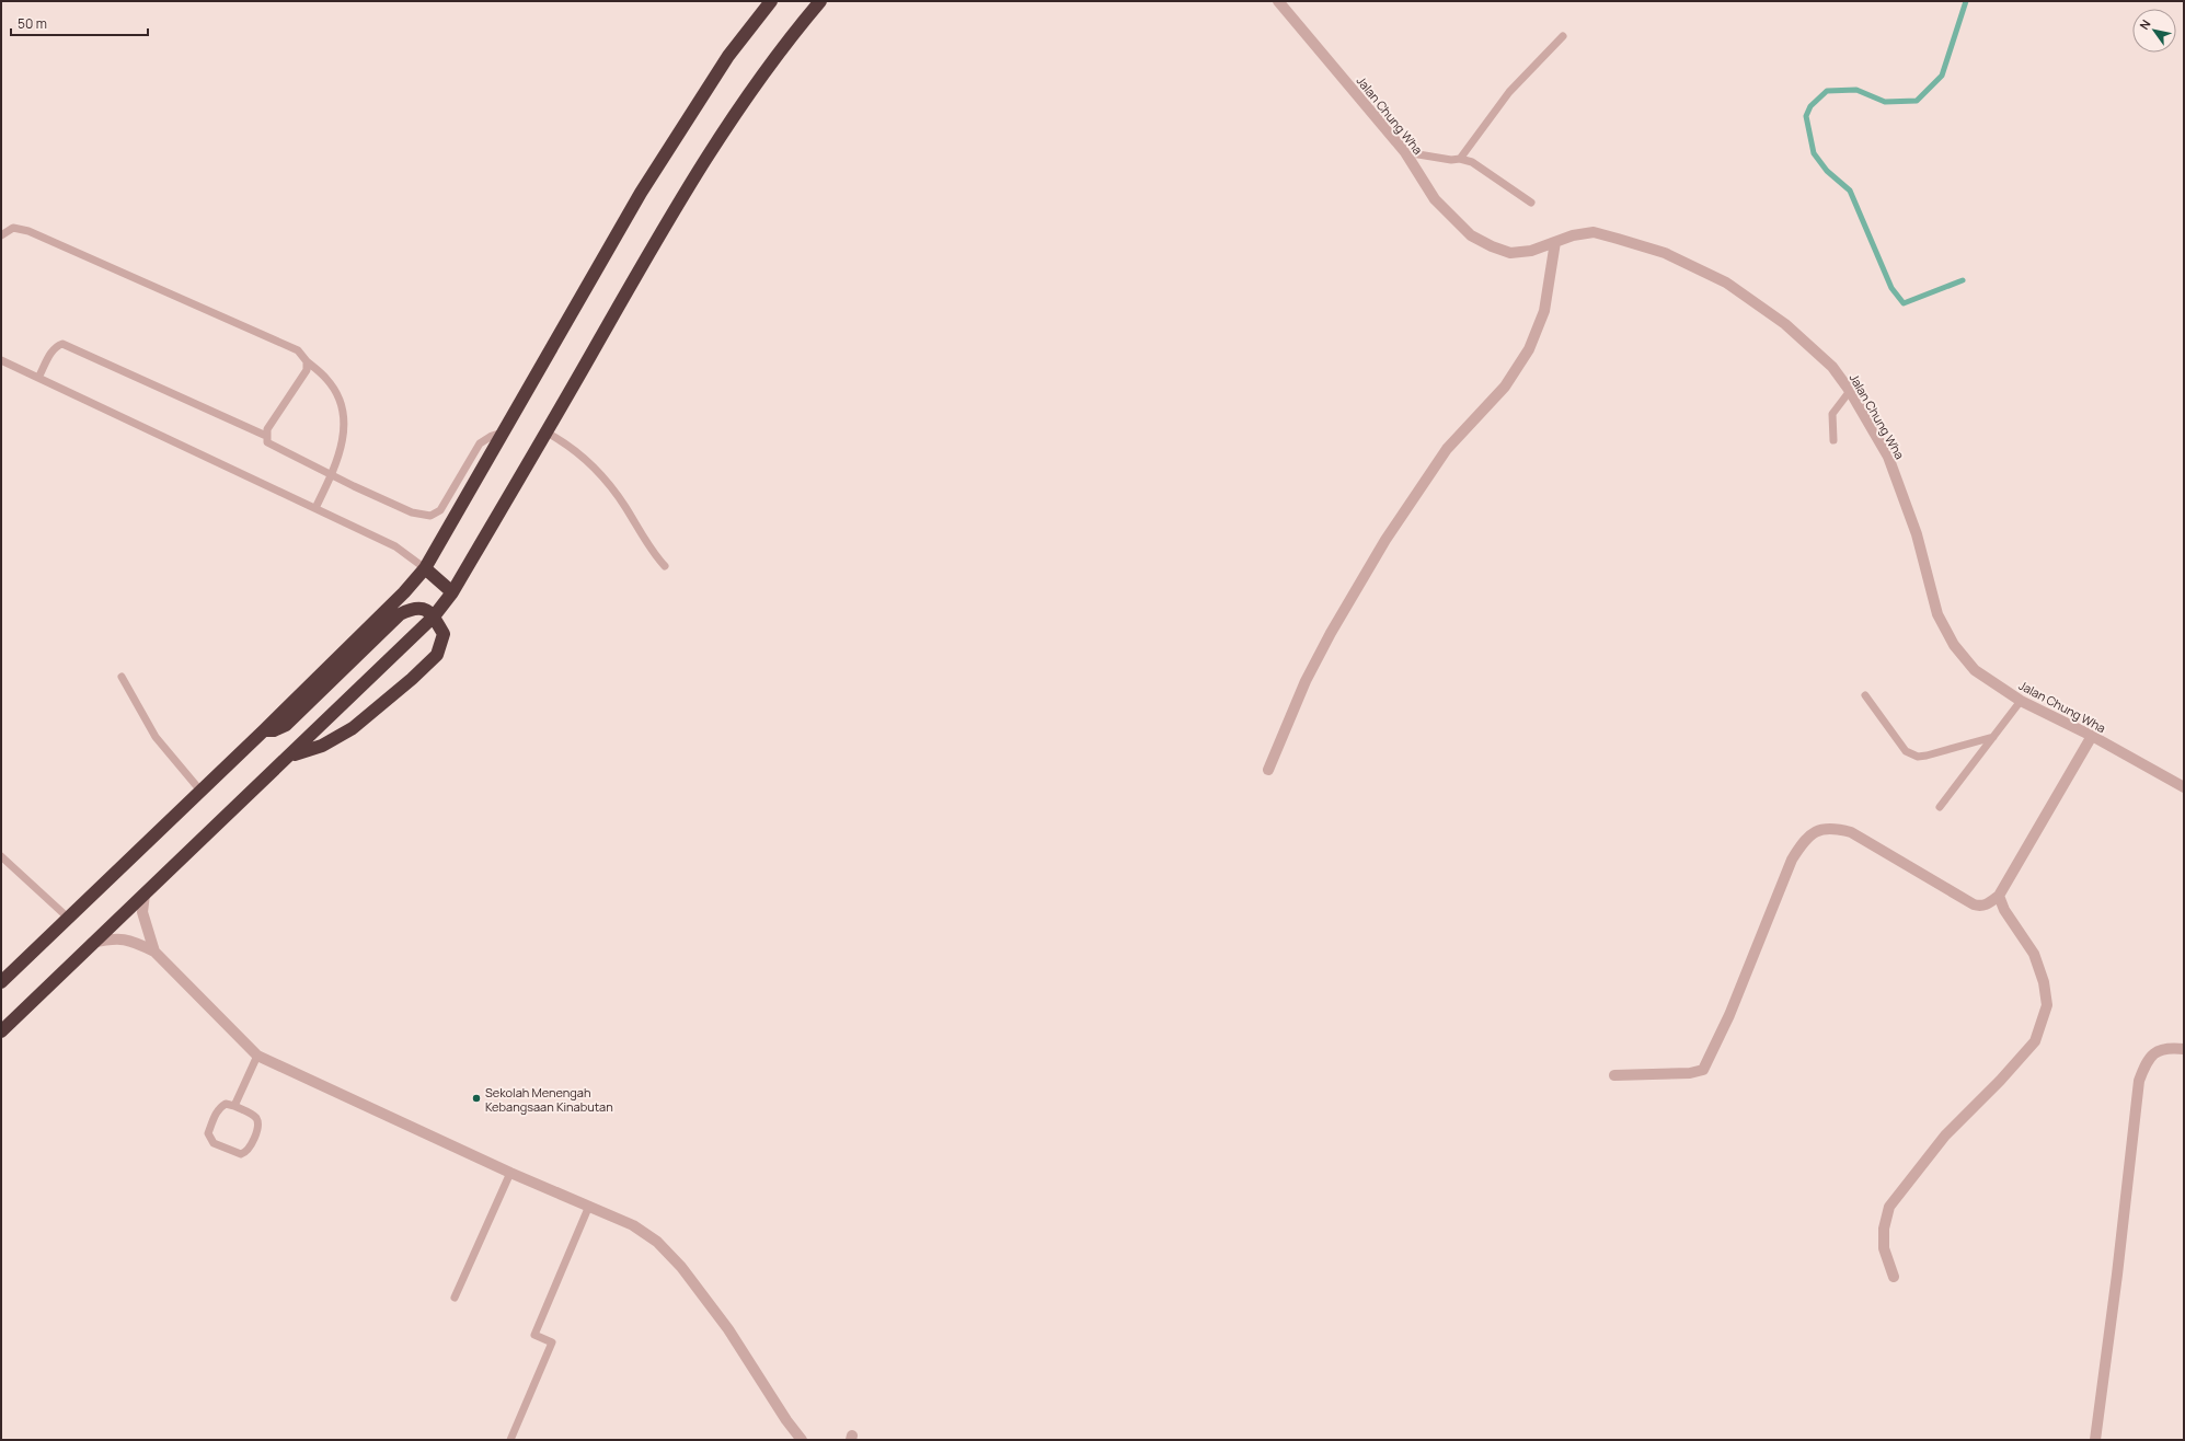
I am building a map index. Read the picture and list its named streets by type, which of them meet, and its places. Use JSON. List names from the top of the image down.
{
  "streets": {
    "street": ["Jalan Chung Wha"]
  },
  "places": ["Sekolah Menengah Kebangsaan Kinabutan"],
  "scale_bar": "50 m",
  "north": "top left"
}
